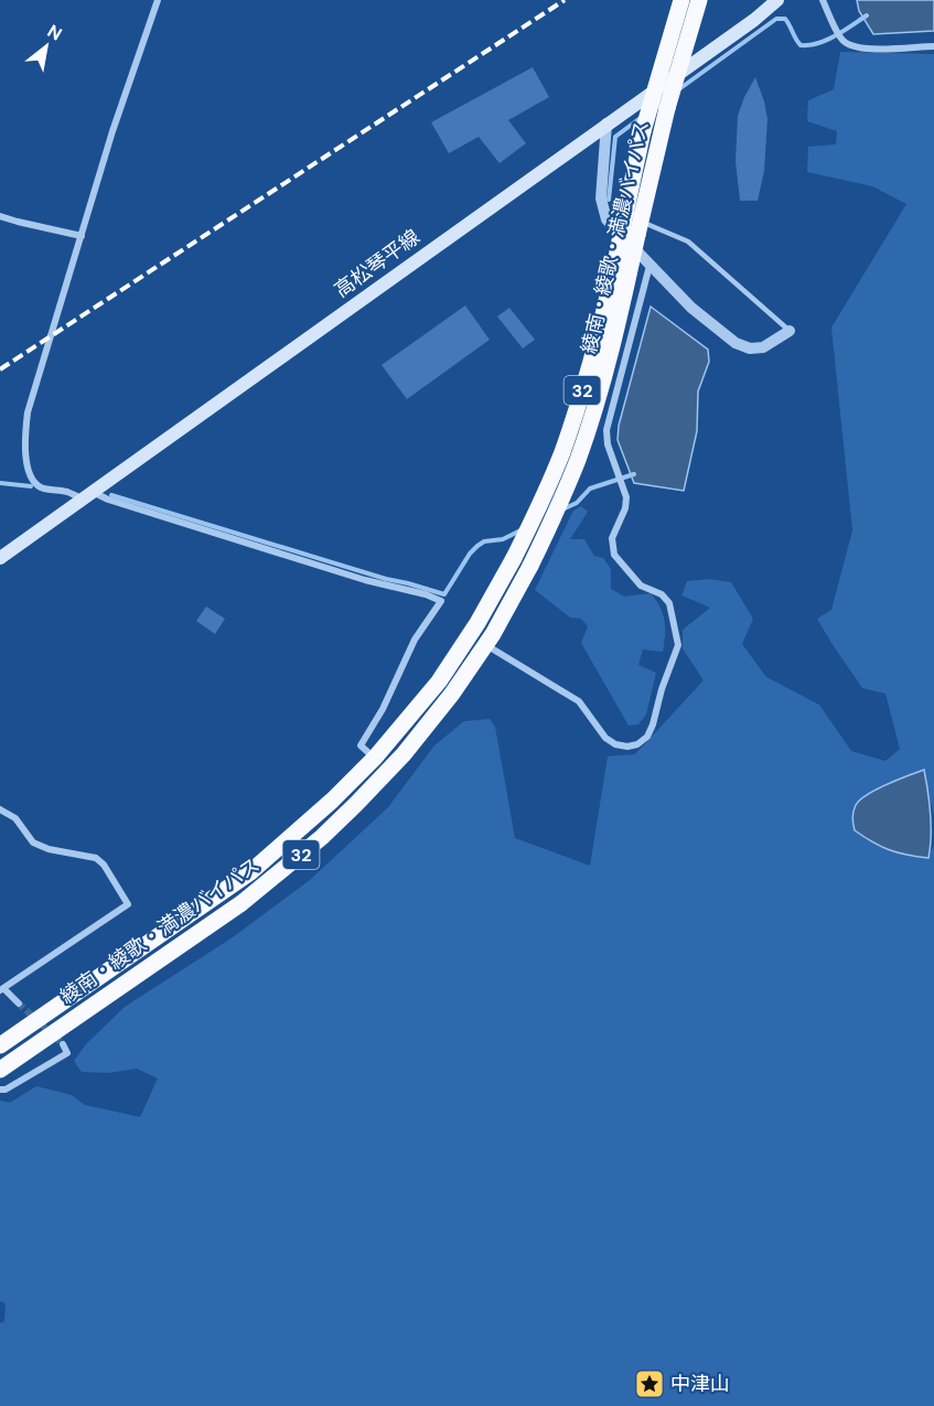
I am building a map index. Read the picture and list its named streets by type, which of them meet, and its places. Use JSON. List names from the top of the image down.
{
  "streets": {
    "highway": ["綾南・綾歌・満濃バイパス", "32"],
    "main road": ["高松琴平線"]
  },
  "places": {
    "place": ["中津山"]
  },
  "north": "top right"
}
